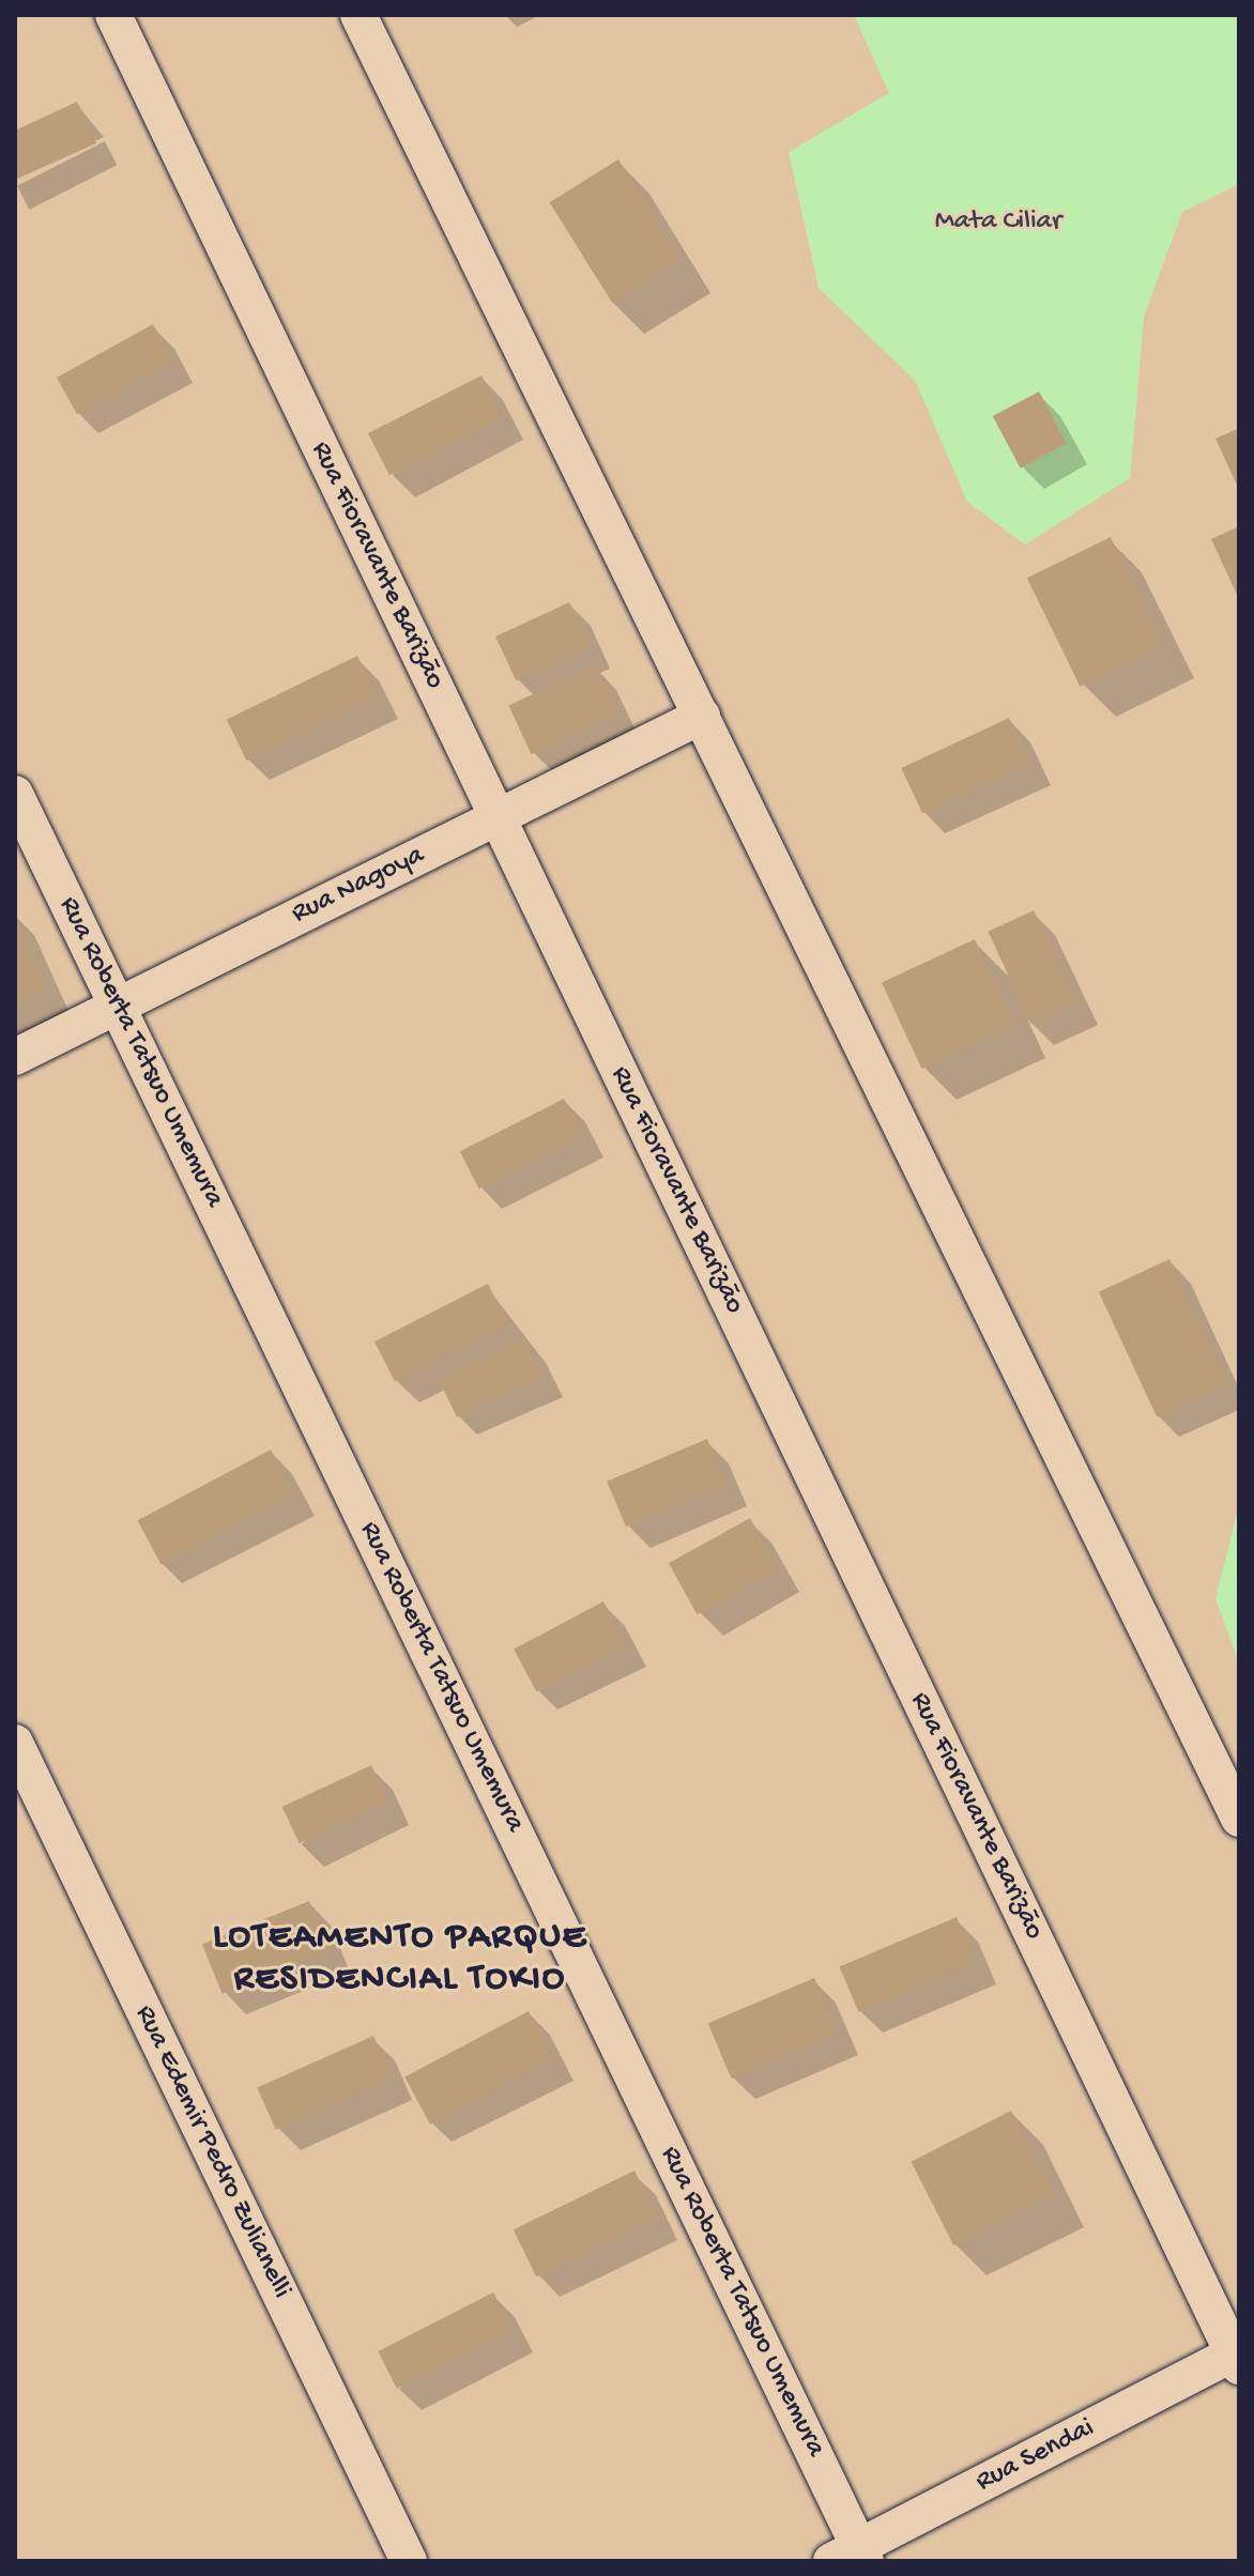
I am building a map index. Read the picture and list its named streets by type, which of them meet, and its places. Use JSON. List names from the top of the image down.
{
  "streets": {
    "street": [
      "Rua Fioravante Barizão",
      "Rua Nagoya",
      "Rua Roberta Tatsuo Umemura",
      "Rua Edemir Pedro Zulianelli",
      "Rua Sendai"
    ]
  },
  "crossings": [
    ["Rua Fioravante Barizão", "Rua Nagoya"],
    ["Rua Fioravante Barizão", "Rua Sendai"],
    ["Rua Nagoya", "Rua Roberta Tatsuo Umemura"],
    ["Rua Roberta Tatsuo Umemura", "Rua Sendai"]
  ],
  "districts": ["LOTEAMENTO PARQUE RESIDENCIAL TOKIO"],
  "parks": ["Mata Ciliar"]
}
